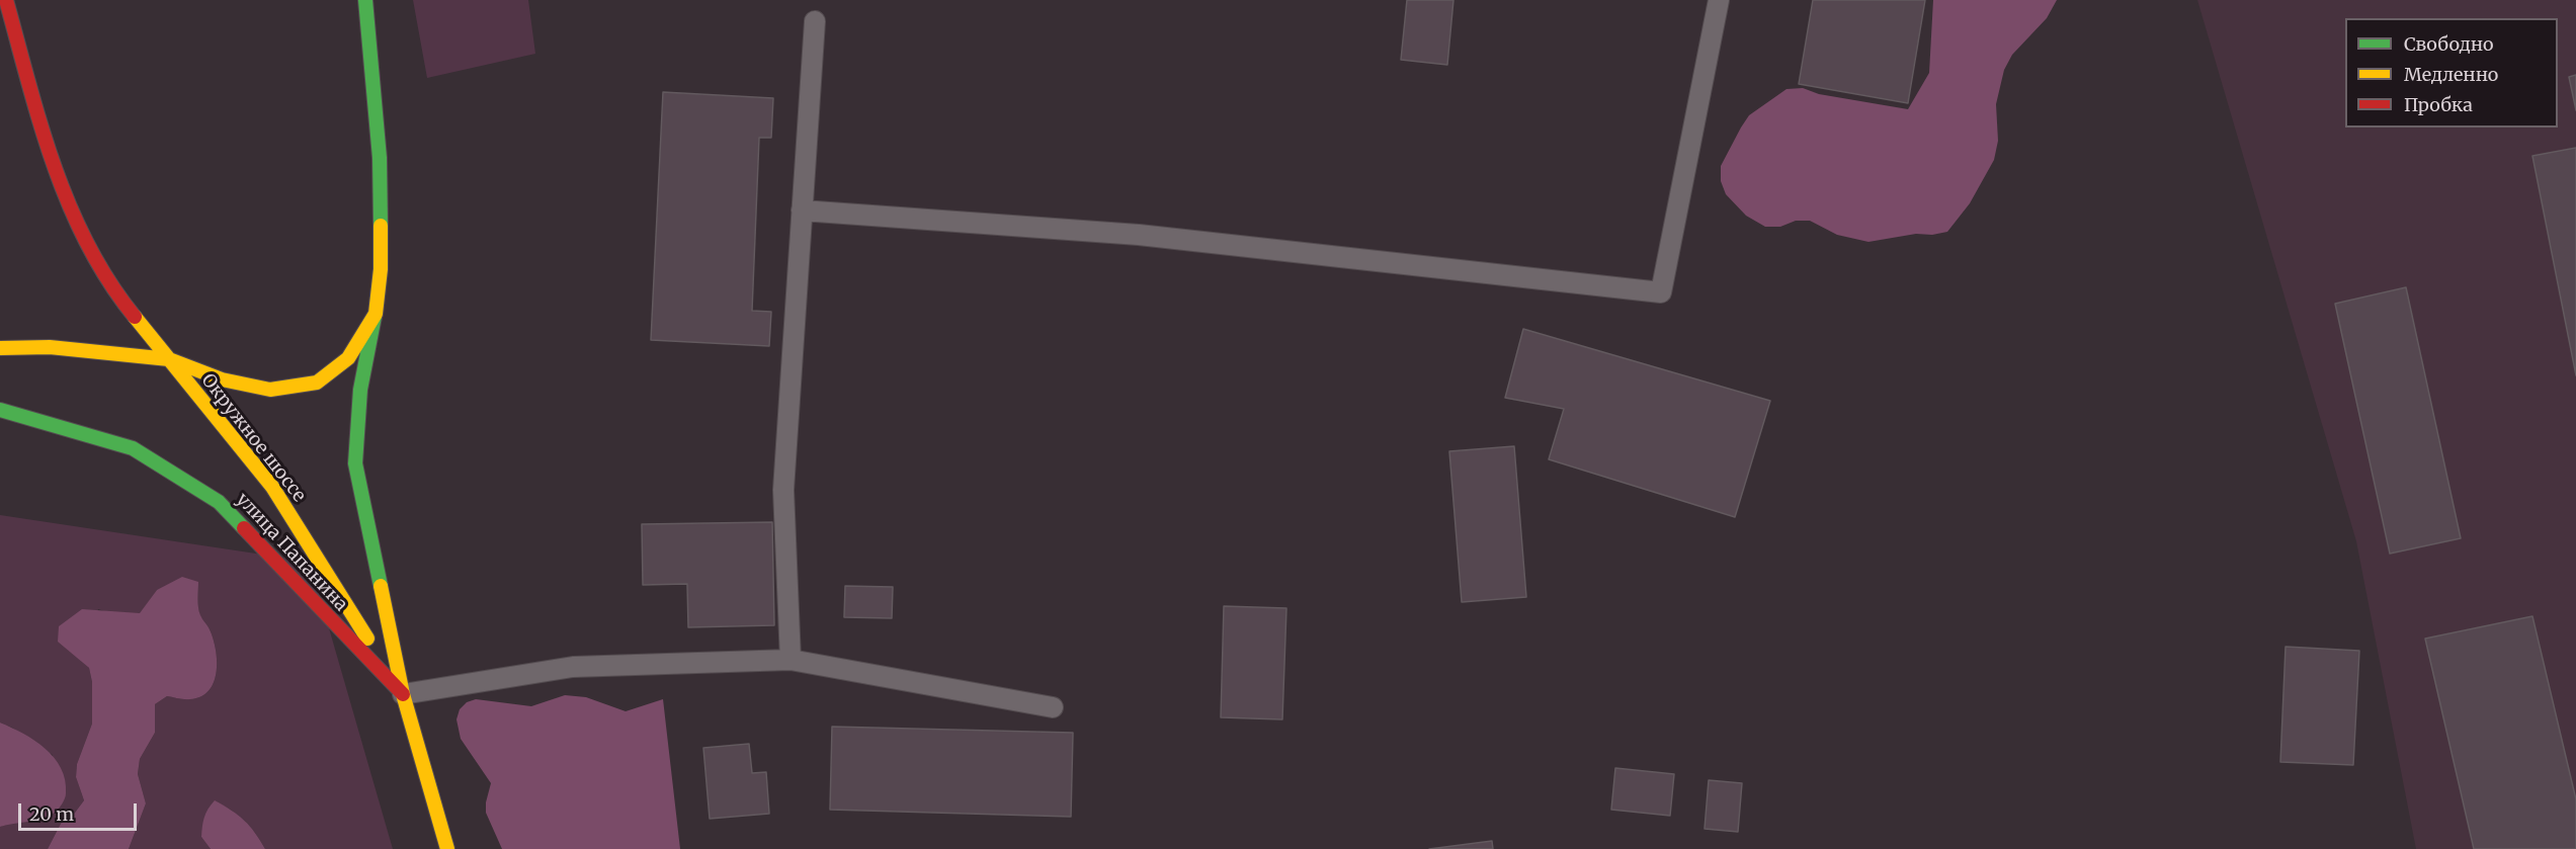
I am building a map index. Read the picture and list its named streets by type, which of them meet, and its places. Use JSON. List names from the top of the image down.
{
  "streets": {
    "main road": ["Окружное шоссе", "улица Папанина"]
  },
  "crossings": [
    ["Окружное шоссе", "улица Папанина"]
  ],
  "legend": ["Свободно", "Медленно", "Пробка"],
  "scale_bar": "20 m"
}
